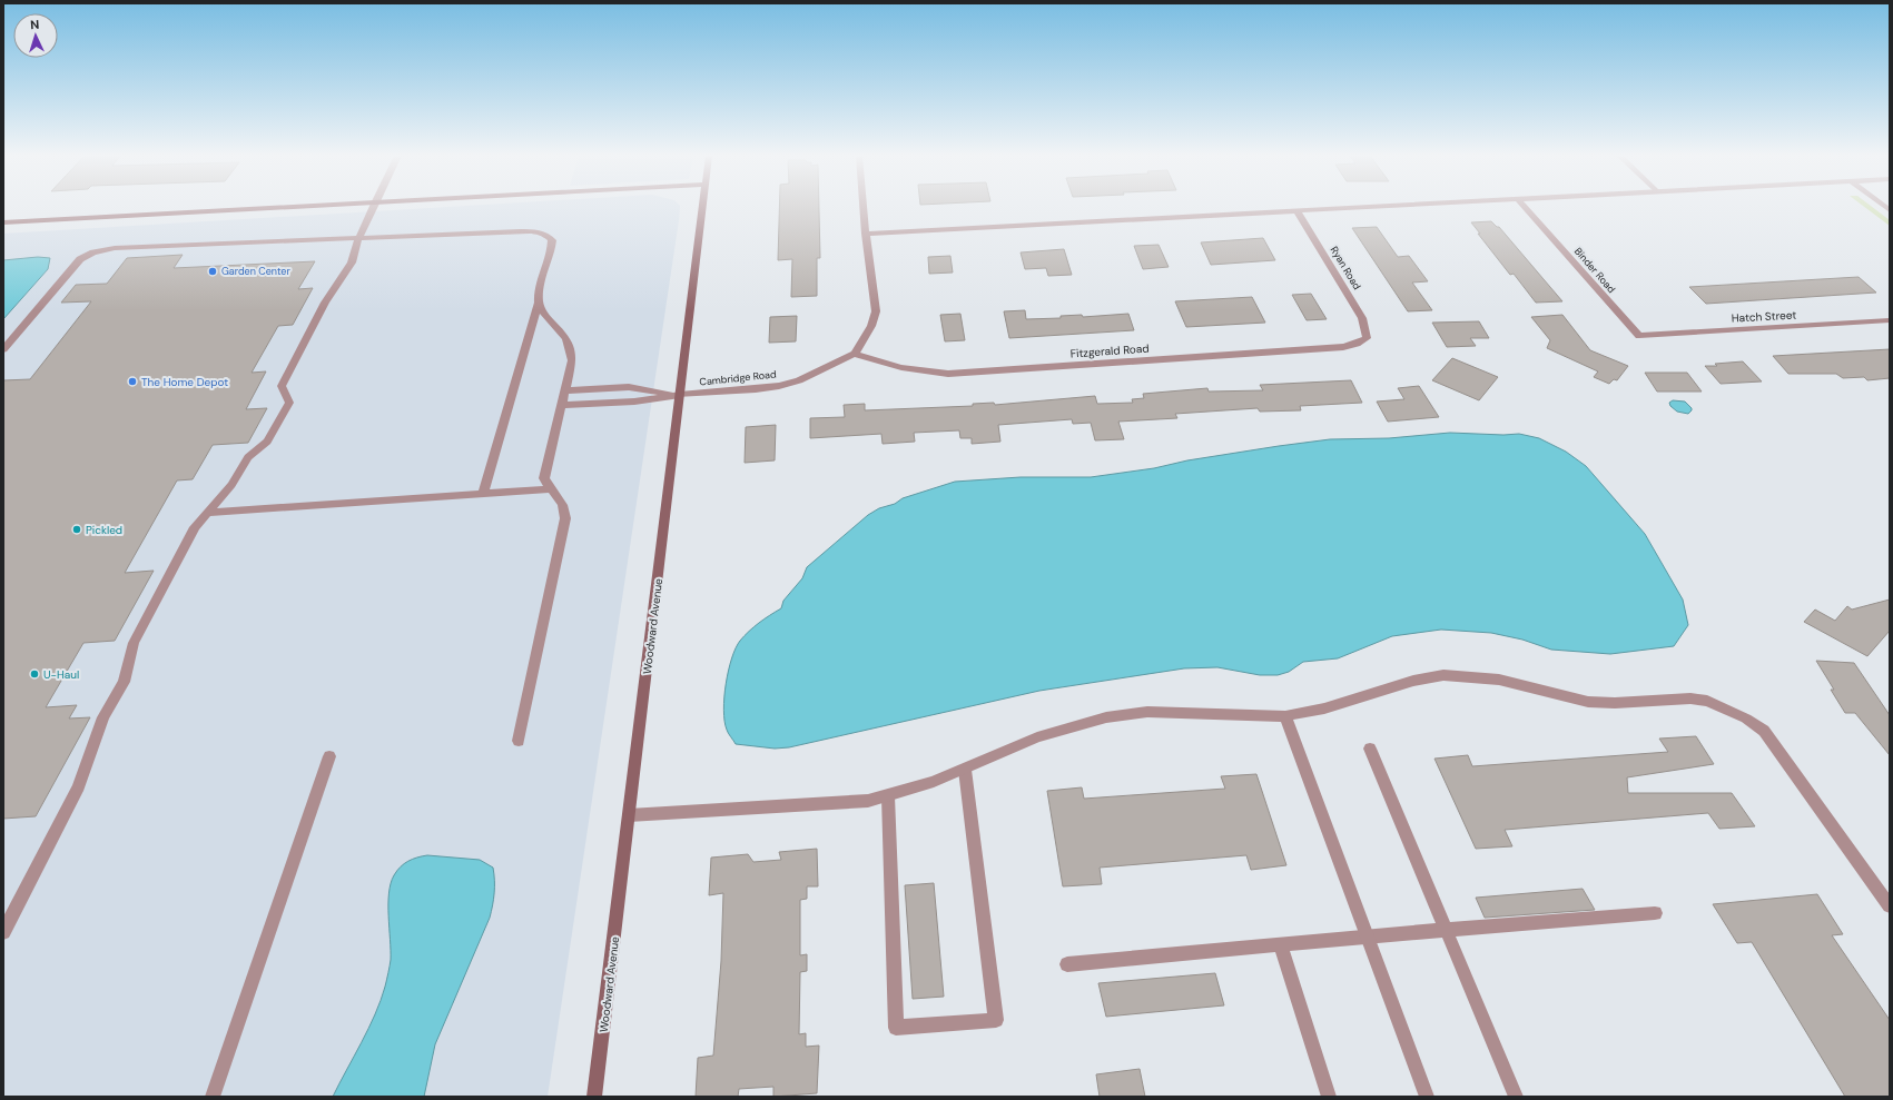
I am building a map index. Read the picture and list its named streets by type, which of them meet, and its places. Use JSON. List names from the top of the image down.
{
  "streets": {
    "main road": ["Woodward Avenue"],
    "street": [
      "Ryan Road",
      "Binder Road",
      "Hatch Street",
      "Fitzgerald Road",
      "Cambridge Road"
    ]
  },
  "crossings": [
    ["Ryan Road", "Fitzgerald Road"],
    ["Binder Road", "Hatch Street"],
    ["Fitzgerald Road", "Cambridge Road"],
    ["Cambridge Road", "Woodward Avenue"]
  ],
  "places": [
    "Garden Center",
    "The Home Depot",
    "Pickled",
    "U-Haul"
  ],
  "north": "top"
}
